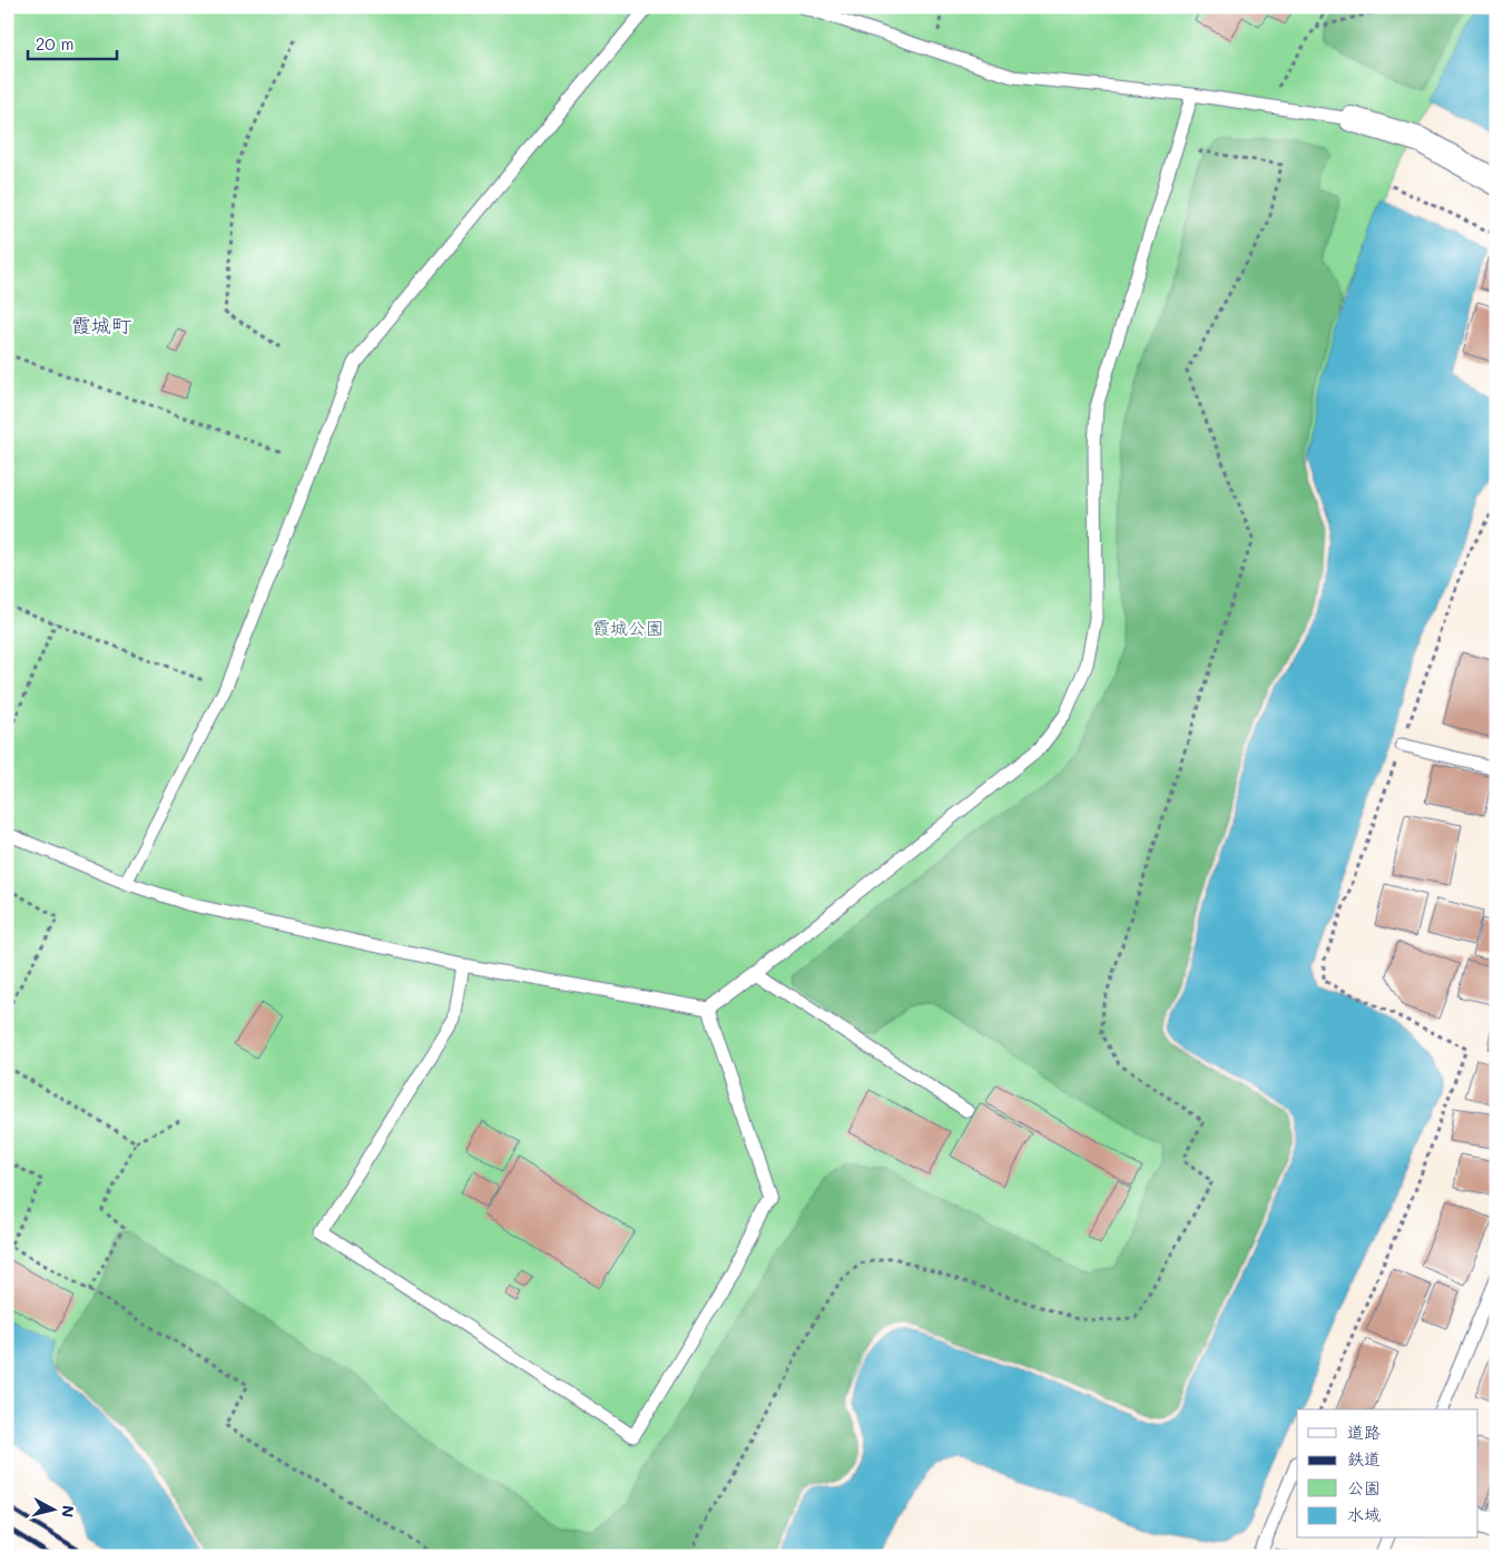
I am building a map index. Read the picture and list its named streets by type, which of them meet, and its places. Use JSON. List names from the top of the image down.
{
  "districts": ["霞城町"],
  "parks": ["霞城公園"],
  "legend": [
    "道路",
    "鉄道",
    "公園",
    "水域"
  ],
  "scale_bar": "20 m",
  "north": "right"
}
